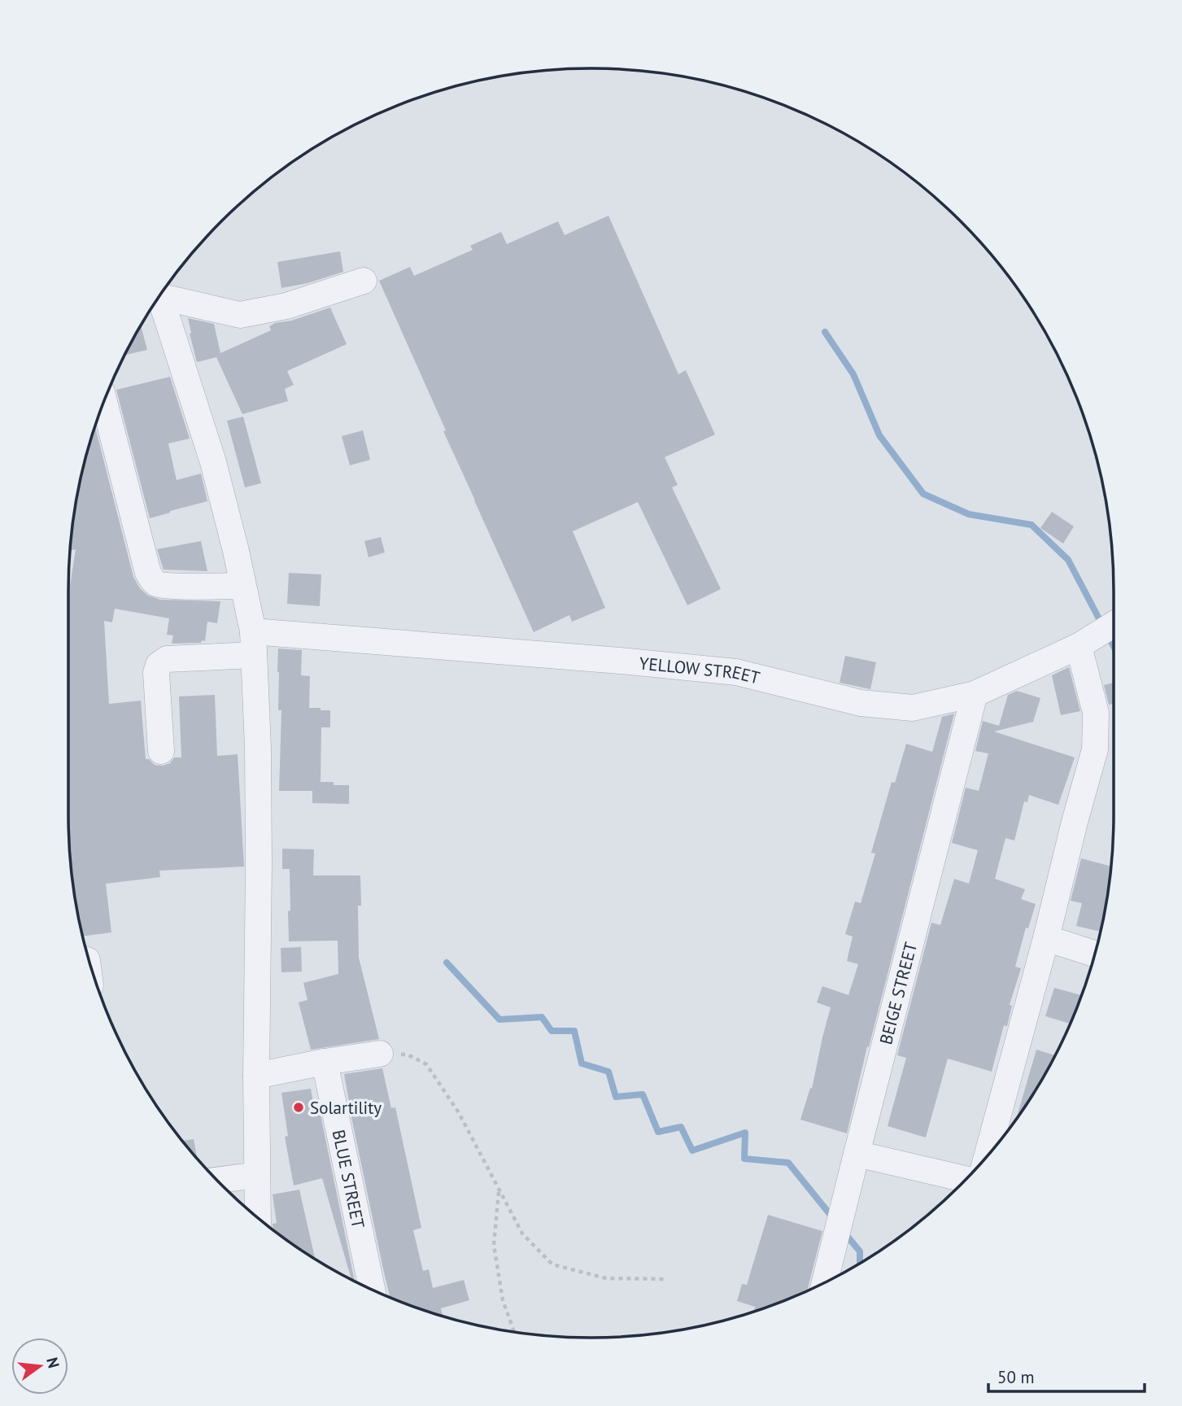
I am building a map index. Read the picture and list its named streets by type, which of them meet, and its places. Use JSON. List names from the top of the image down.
{
  "streets": {
    "street": ["YELLOW STREET", "BEIGE STREET", "BLUE STREET"]
  },
  "crossings": [
    ["YELLOW STREET", "BEIGE STREET"]
  ],
  "places": ["Solartility"],
  "scale_bar": "50 m",
  "north": "right"
}
